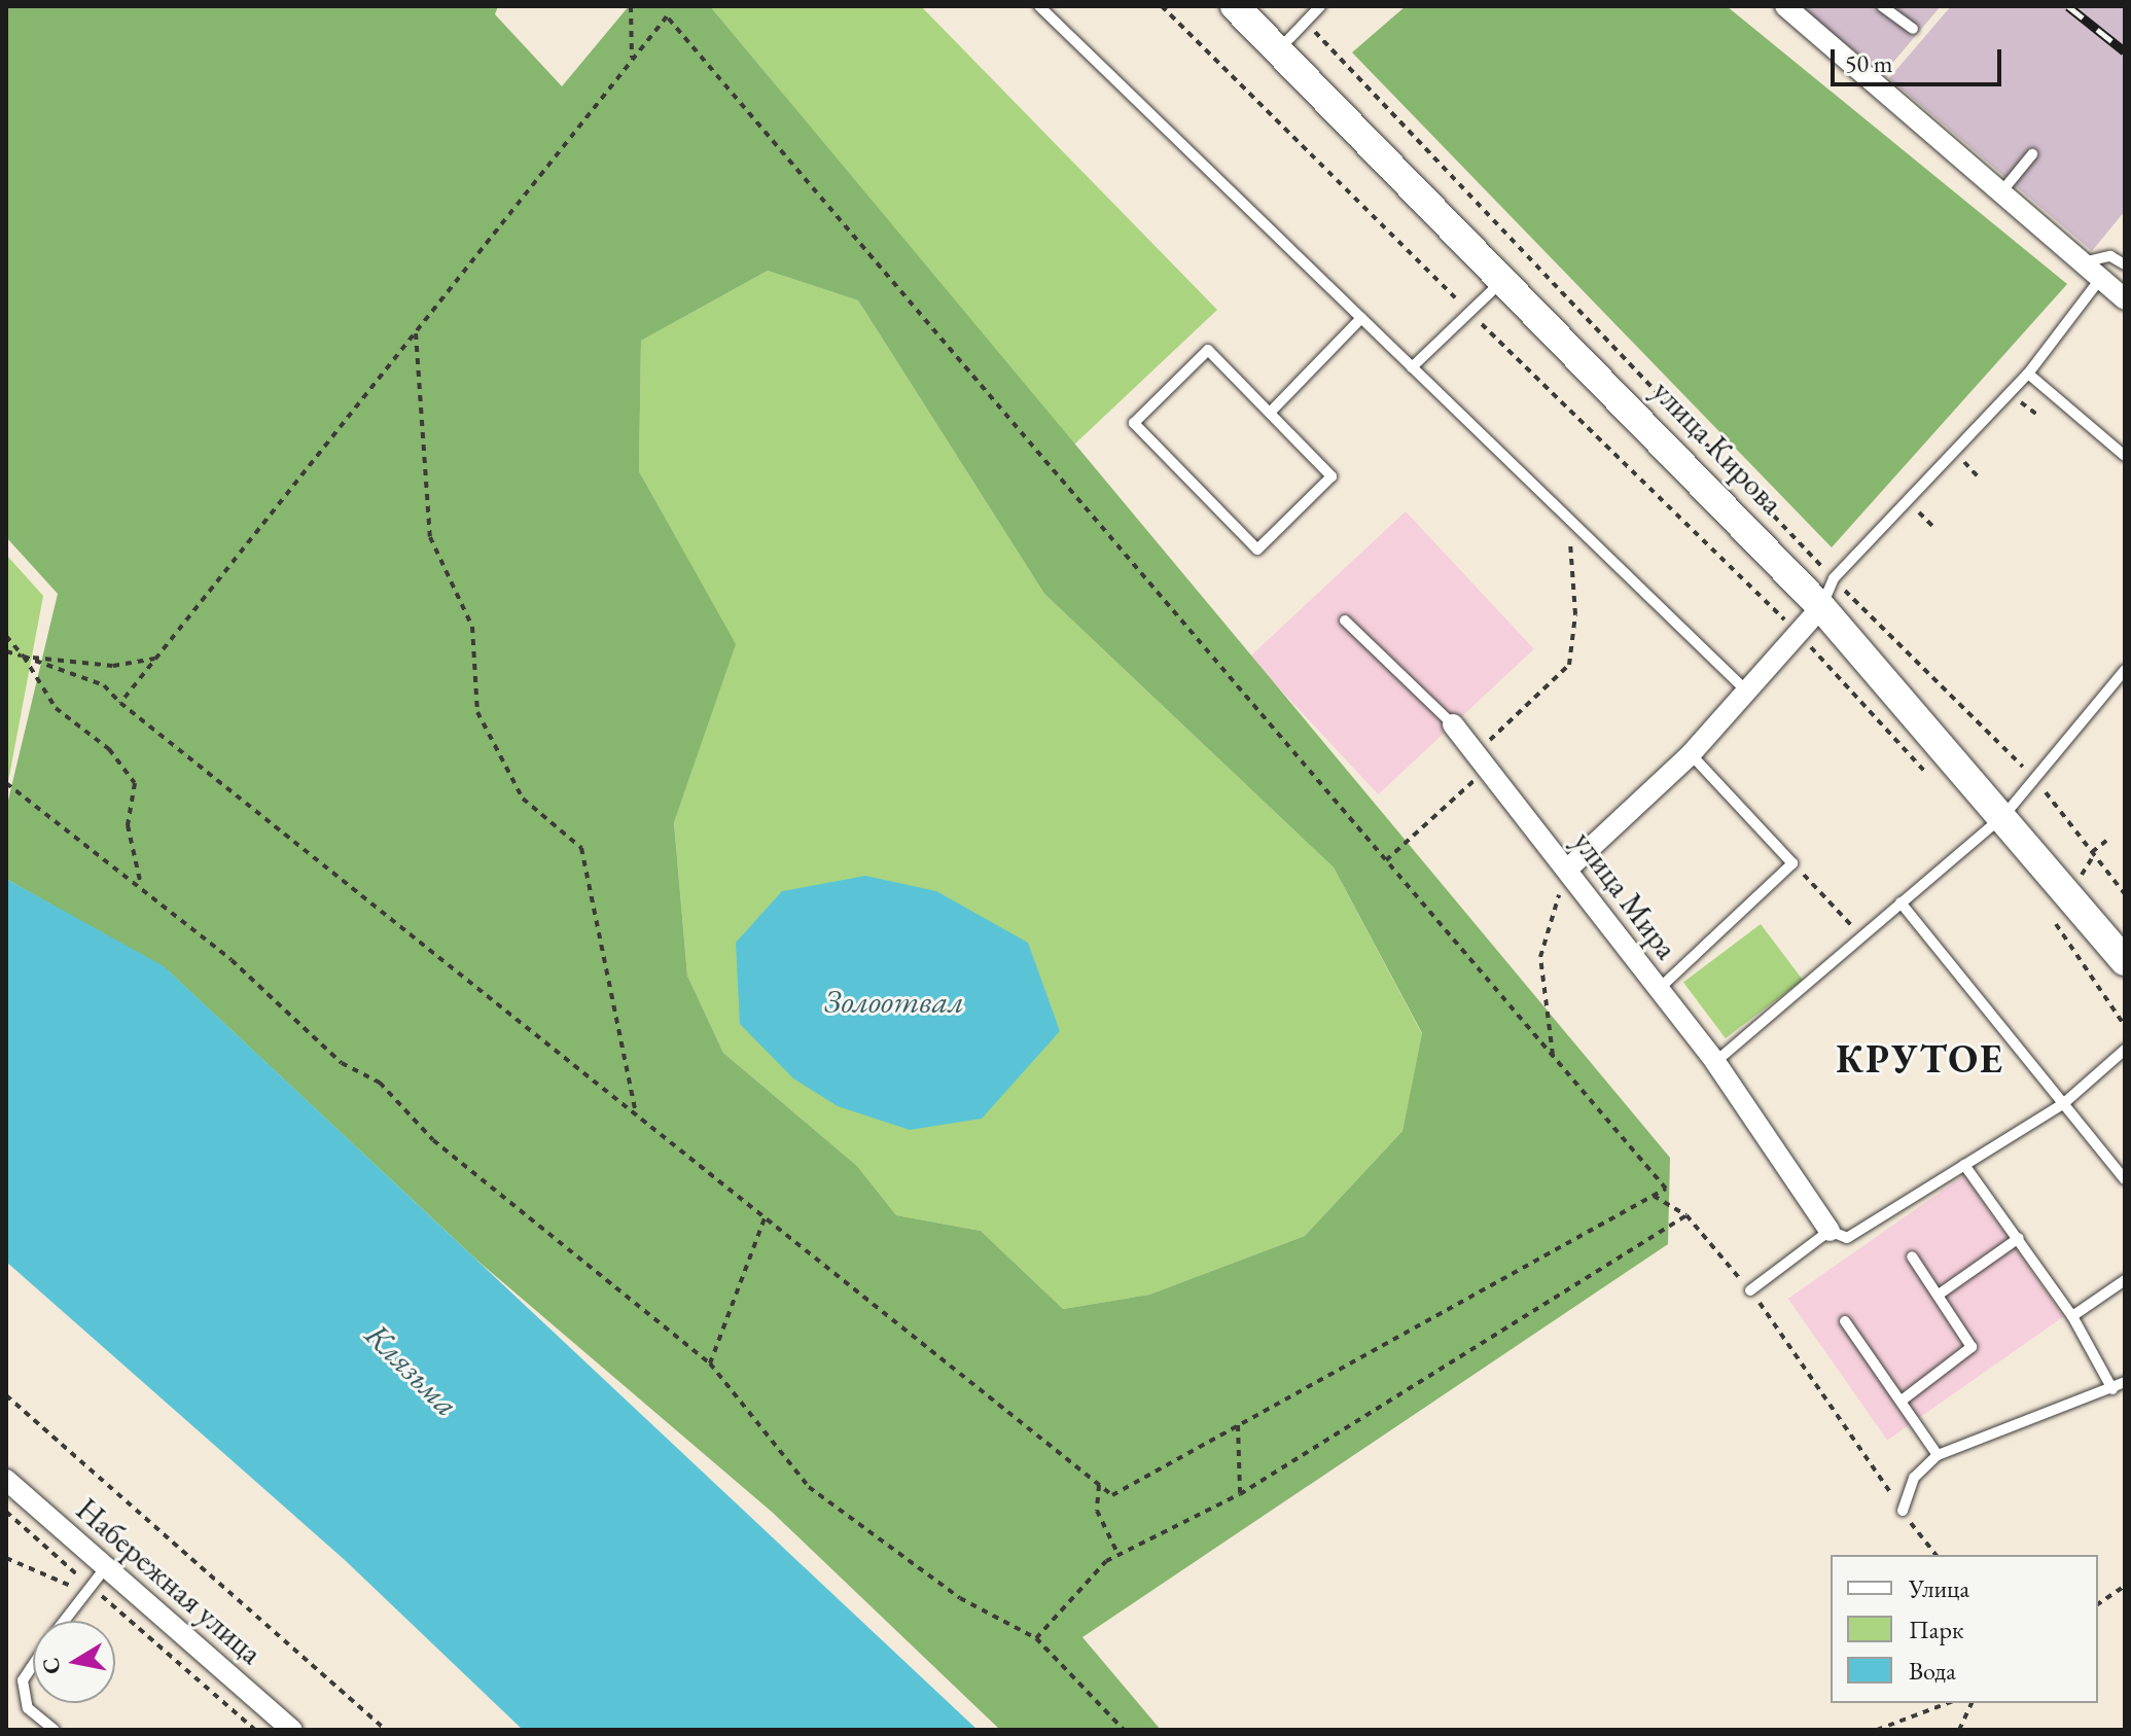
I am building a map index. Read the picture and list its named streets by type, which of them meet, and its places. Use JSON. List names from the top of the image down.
{
  "streets": {
    "street": ["улица Кирова", "улица Мира", "Набережная улица"]
  },
  "districts": ["КРУТОЕ"],
  "water": ["Золоотвал", "Клязьма"],
  "legend": ["Улица", "Парк", "Вода"],
  "scale_bar": "50 m",
  "north": "left"
}
